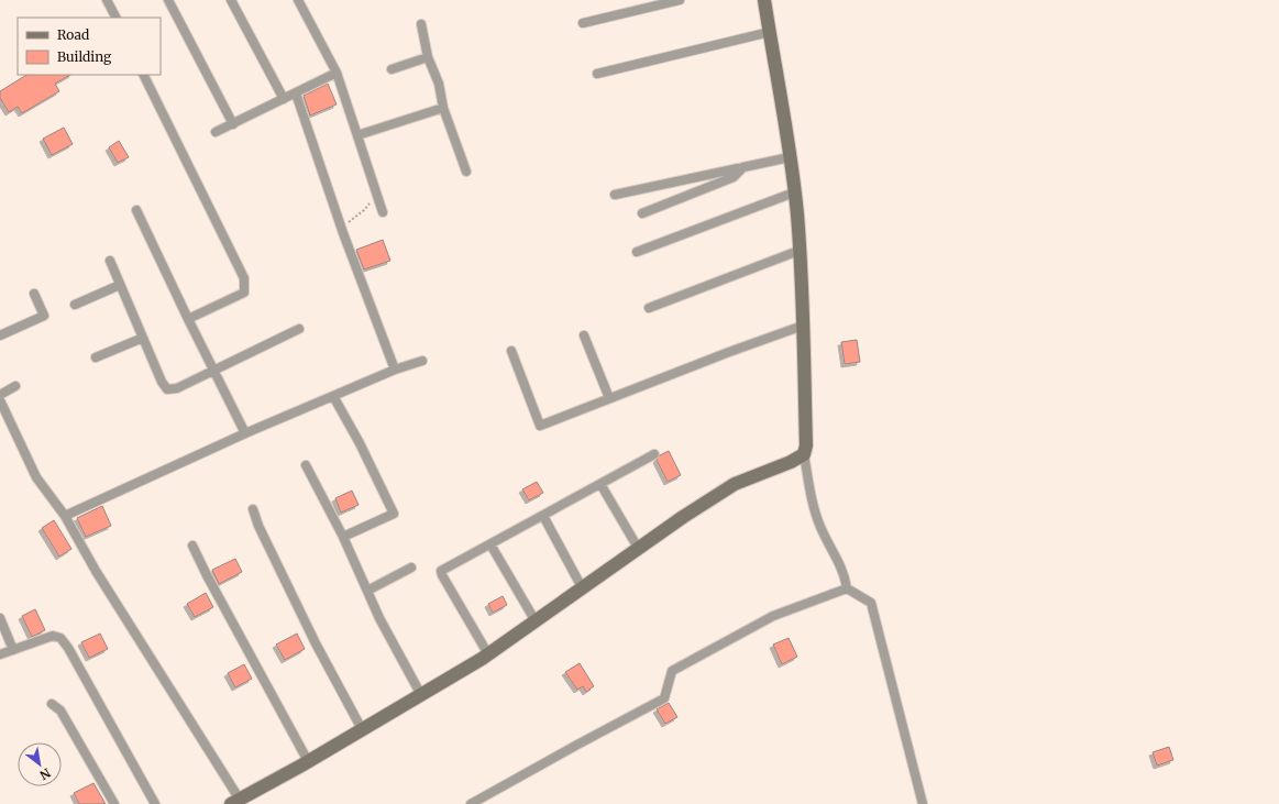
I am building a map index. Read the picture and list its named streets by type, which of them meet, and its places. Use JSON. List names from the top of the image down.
{
  "legend": ["Road", "Building"],
  "north": "bottom right"
}
